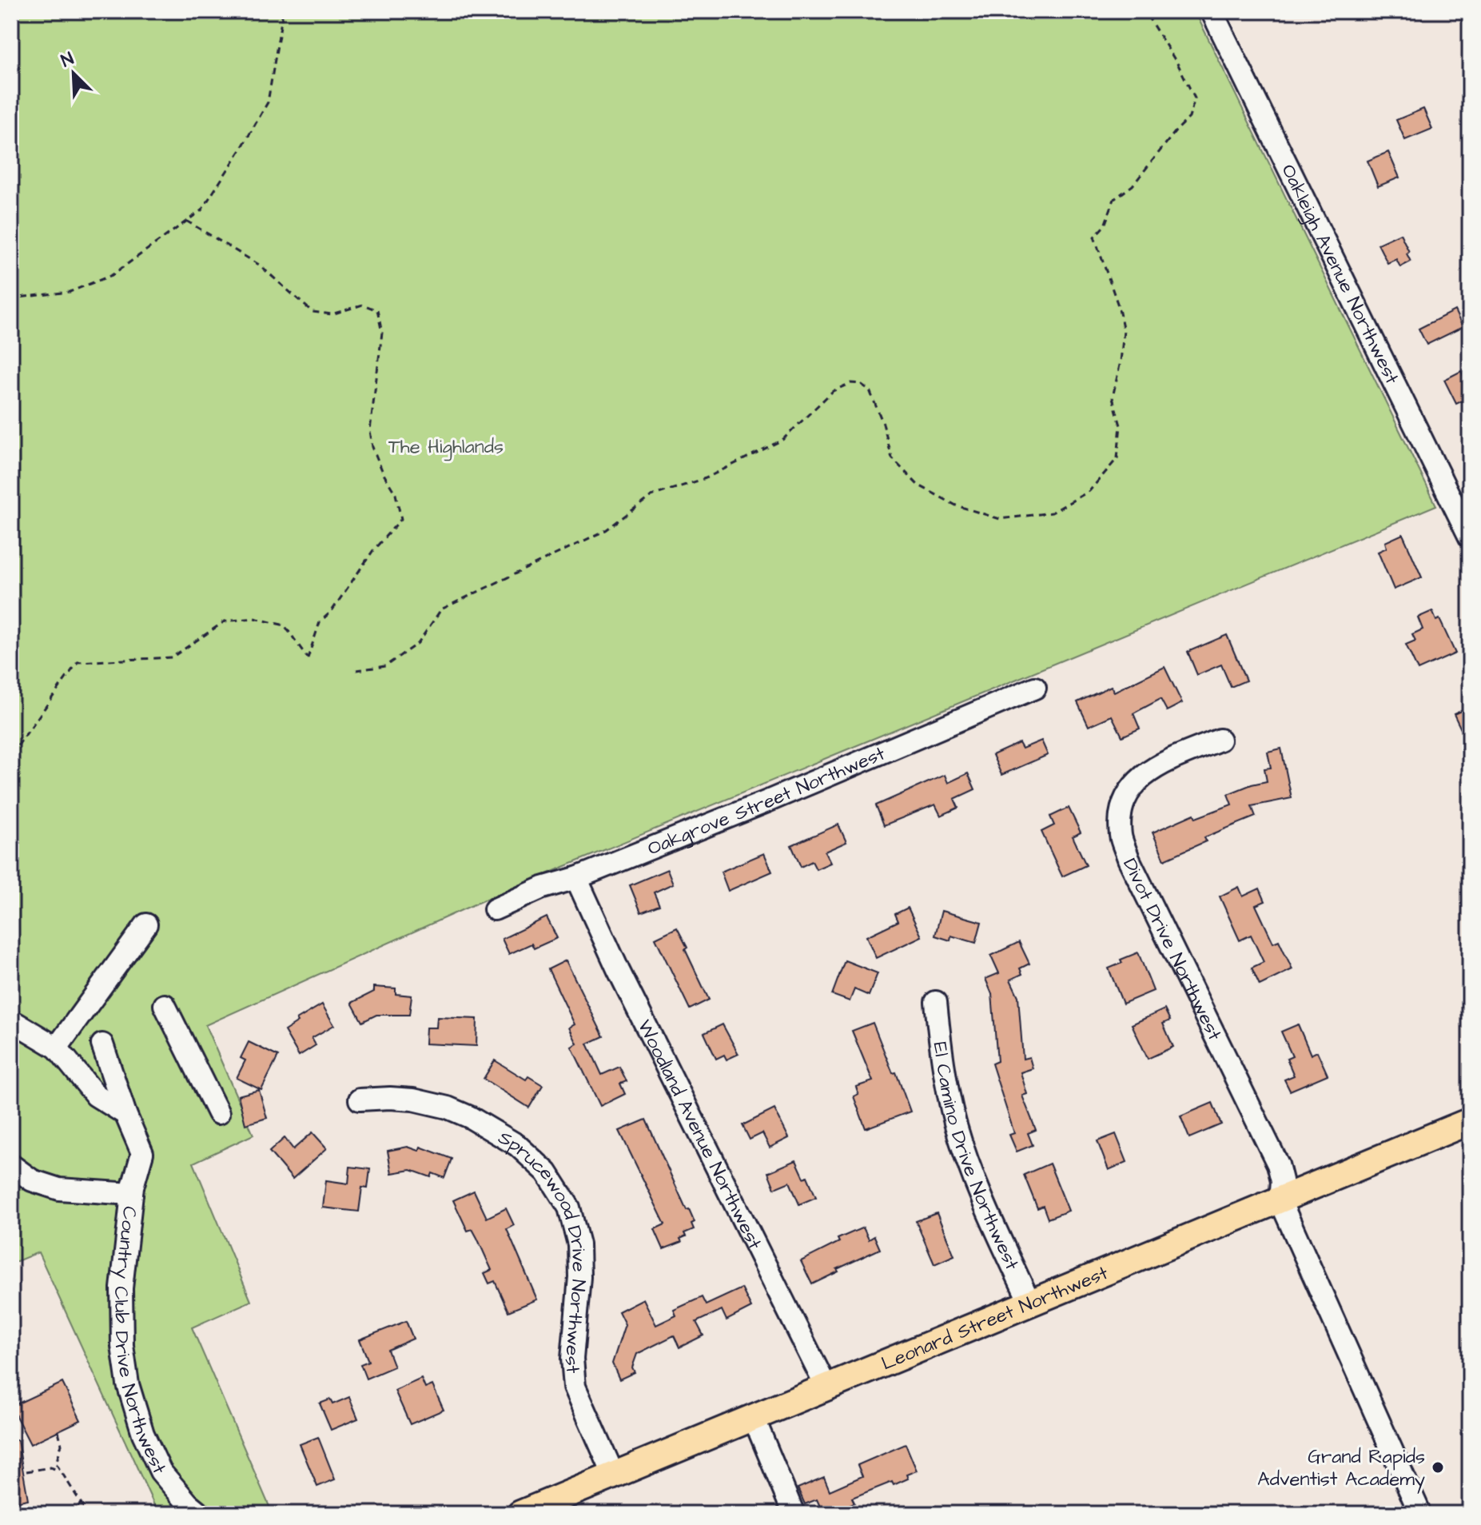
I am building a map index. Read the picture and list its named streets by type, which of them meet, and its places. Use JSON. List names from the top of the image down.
{
  "streets": {
    "main road": ["Leonard Street Northwest"],
    "street": [
      "Oakleigh Avenue Northwest",
      "Oakgrove Street Northwest",
      "Divot Drive Northwest",
      "Woodland Avenue Northwest",
      "El Camino Drive Northwest",
      "Sprucewood Drive Northwest",
      "Country Club Drive Northwest"
    ]
  },
  "crossings": [
    ["Oakgrove Street Northwest", "Woodland Avenue Northwest"],
    ["Divot Drive Northwest", "Leonard Street Northwest"],
    ["Woodland Avenue Northwest", "Leonard Street Northwest"],
    ["El Camino Drive Northwest", "Leonard Street Northwest"],
    ["Sprucewood Drive Northwest", "Leonard Street Northwest"]
  ],
  "parks": ["The Highlands"],
  "places": ["Grand Rapids Adventist Academy"],
  "north": "top left"
}
